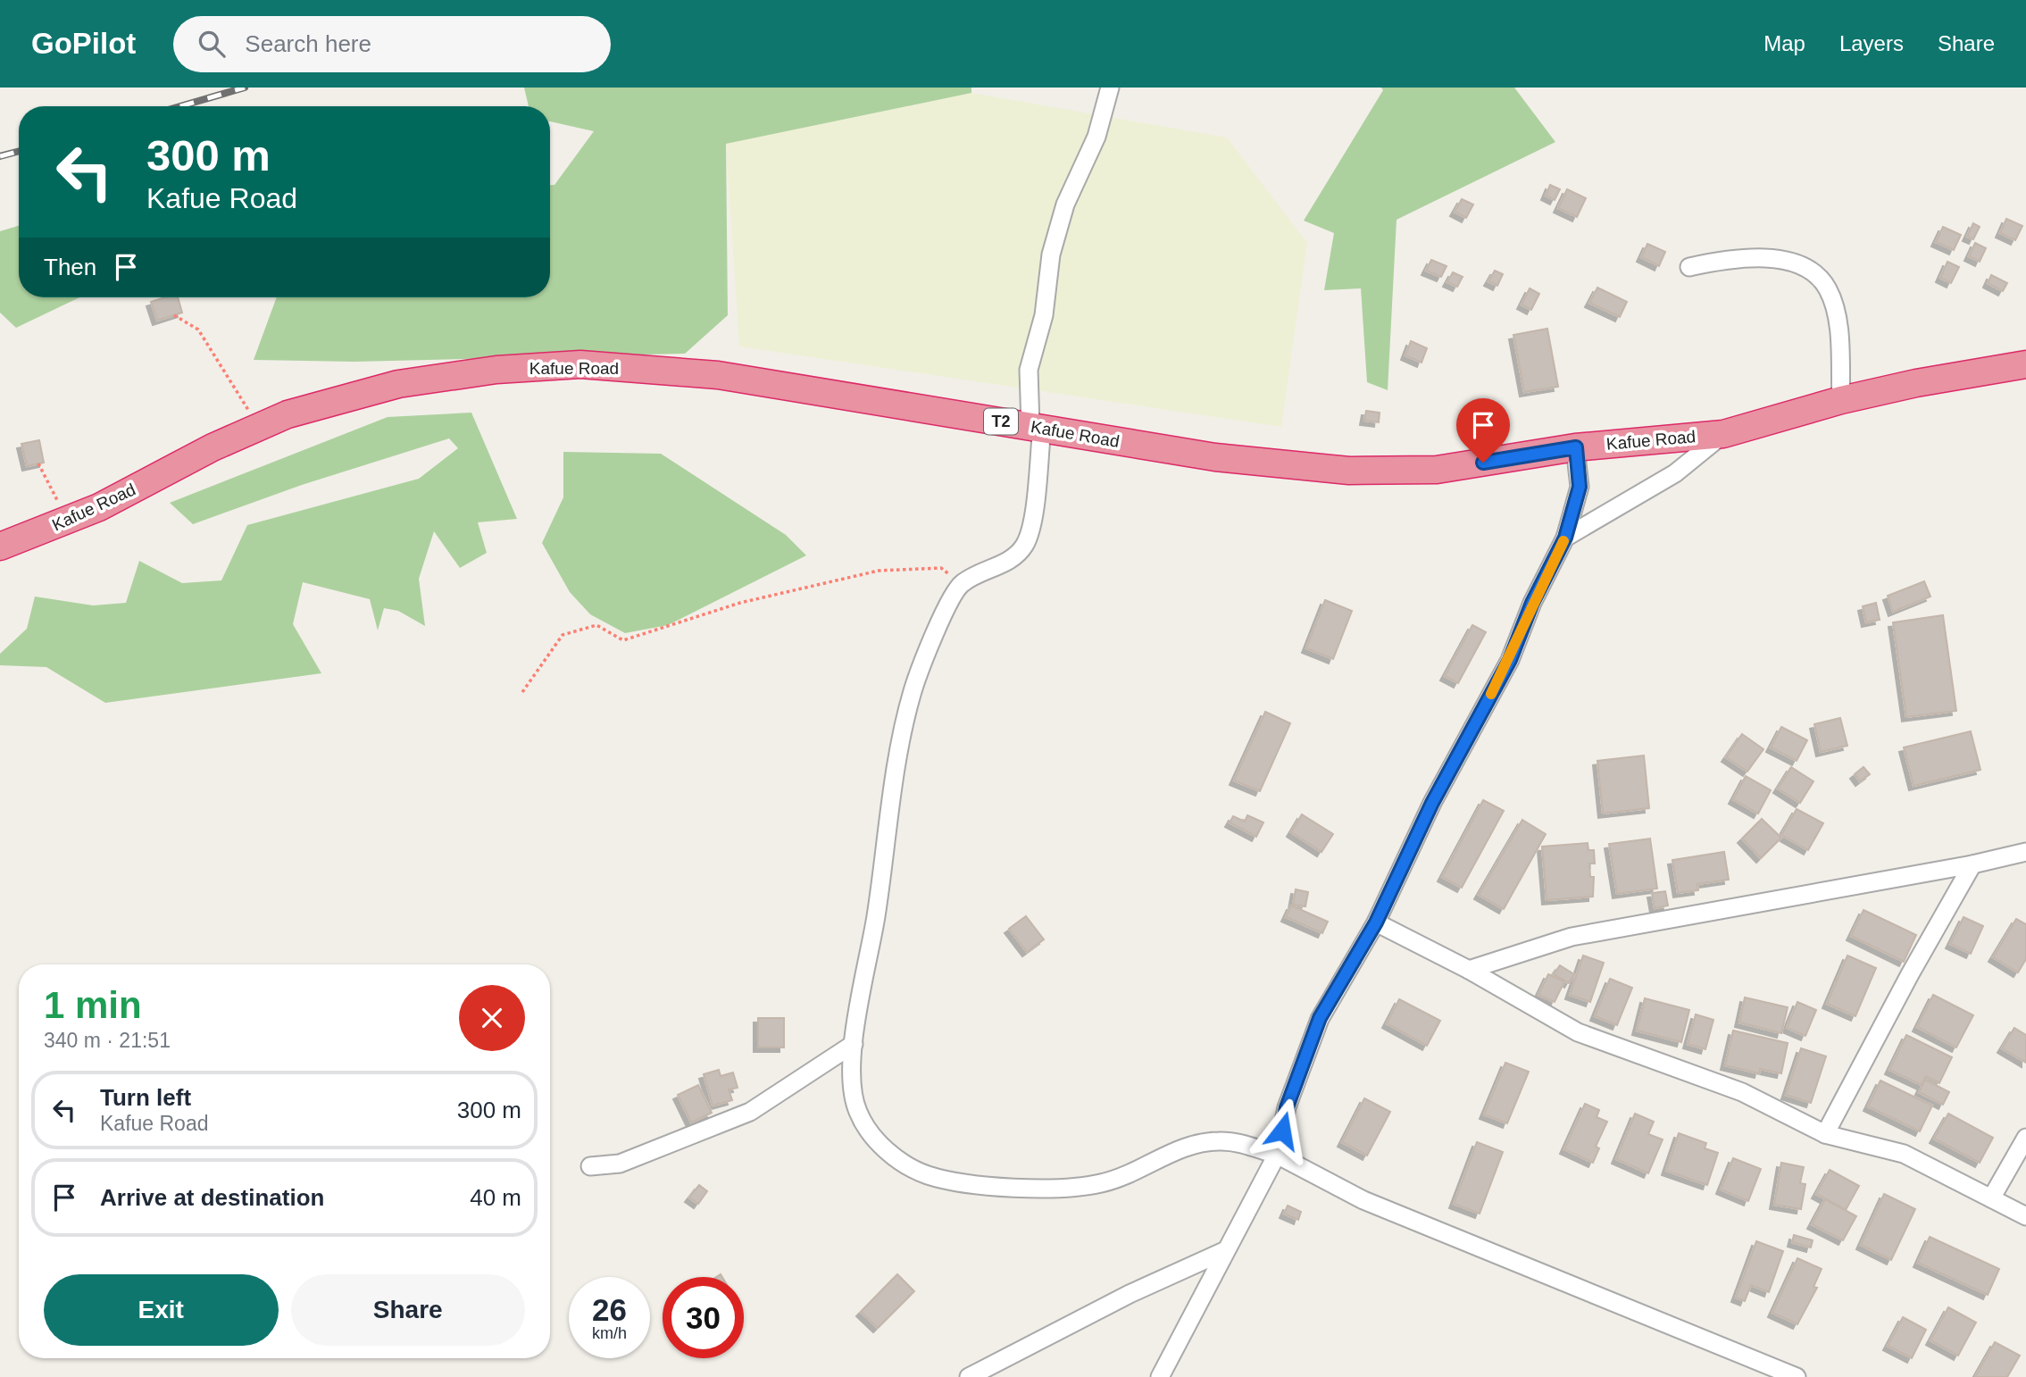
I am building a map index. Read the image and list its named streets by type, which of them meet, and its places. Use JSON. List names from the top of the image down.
{
  "streets": {
    "highway": ["Kafue Road", "T2"]
  },
  "page": {
    "header": "GoPilot",
    "search": "Search here",
    "nav": ["Map", "Layers", "Share"],
    "turn": ["300 m", "Kafue Road"],
    "then": "Then",
    "heading": ["1 min", "340 m · 21:51"],
    "list": [
      {
        "name": "Turn left",
        "note": "Kafue Road",
        "value": "300 m"
      },
      {
        "name": "Arrive at destination",
        "value": "40 m"
      }
    ],
    "buttons": ["Exit", "Share"],
    "speed": "26 km/h",
    "limit": "30"
  }
}
